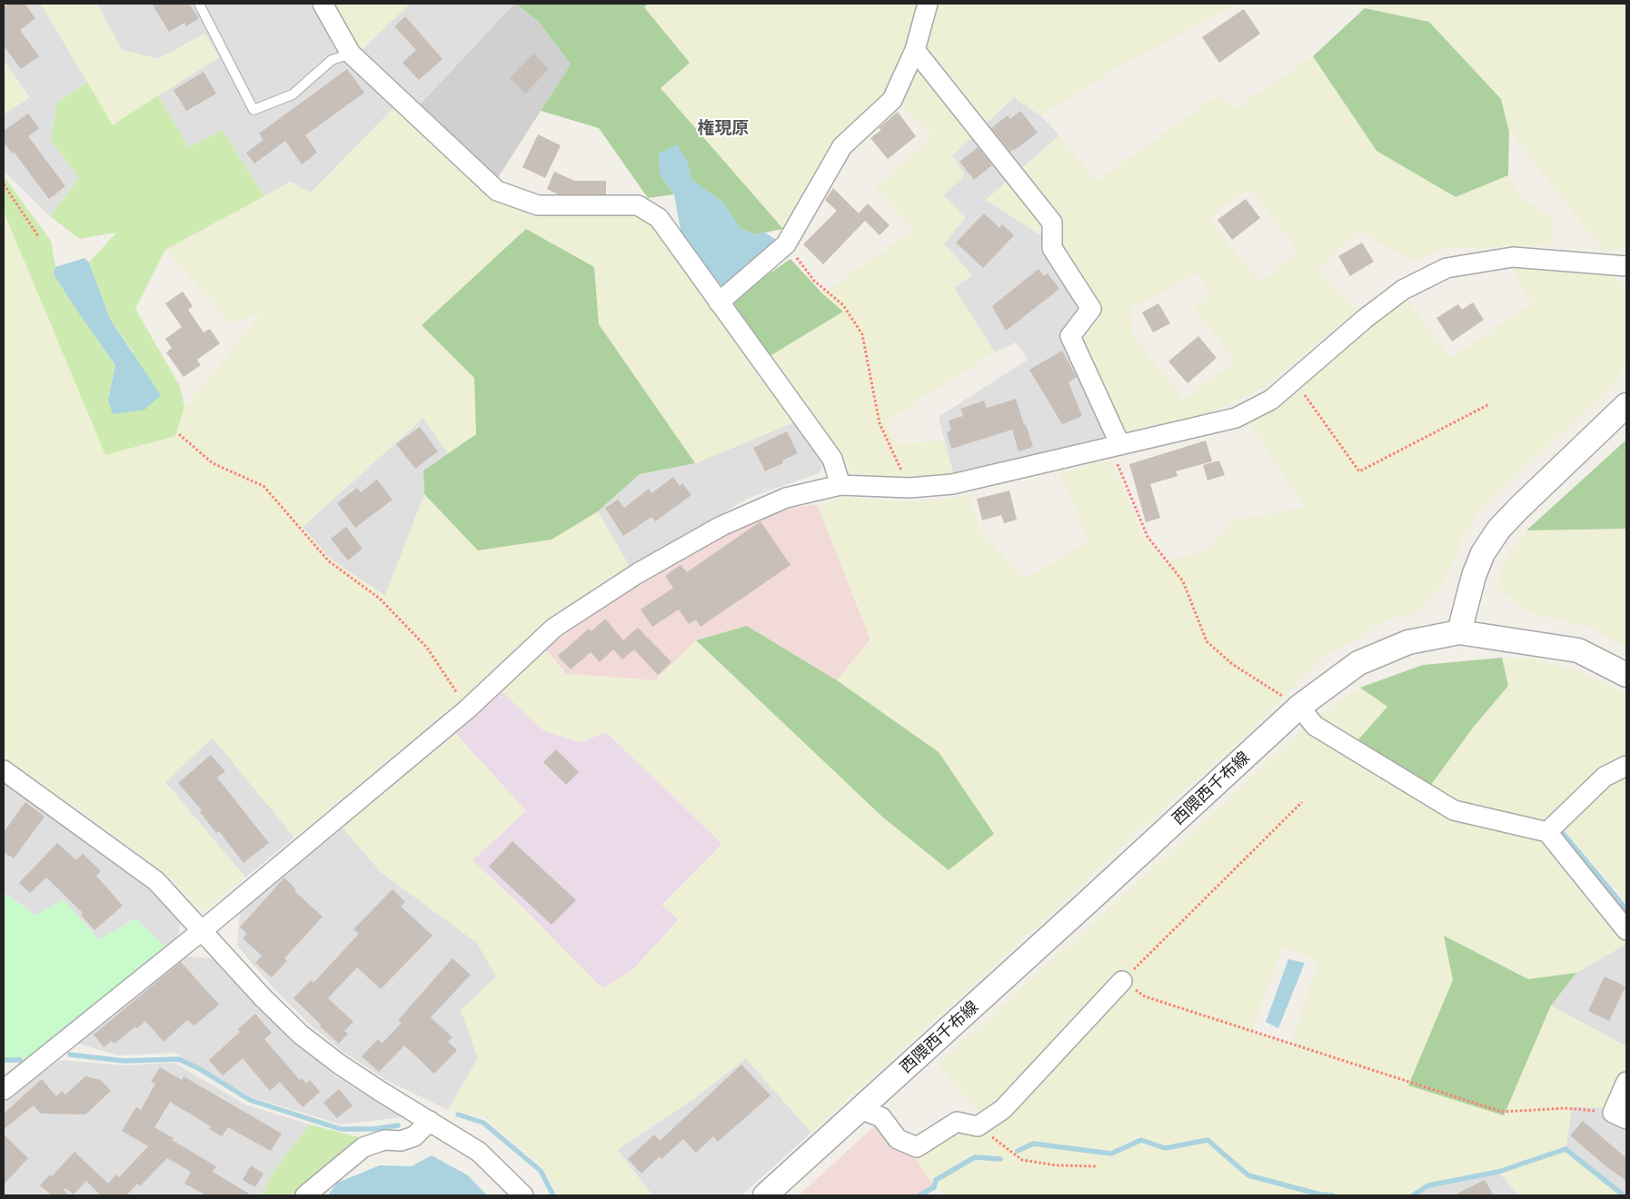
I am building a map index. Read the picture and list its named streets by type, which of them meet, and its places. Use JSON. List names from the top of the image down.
{
  "streets": {
    "street": ["西隈西千布線"]
  },
  "districts": ["権現原"]
}
